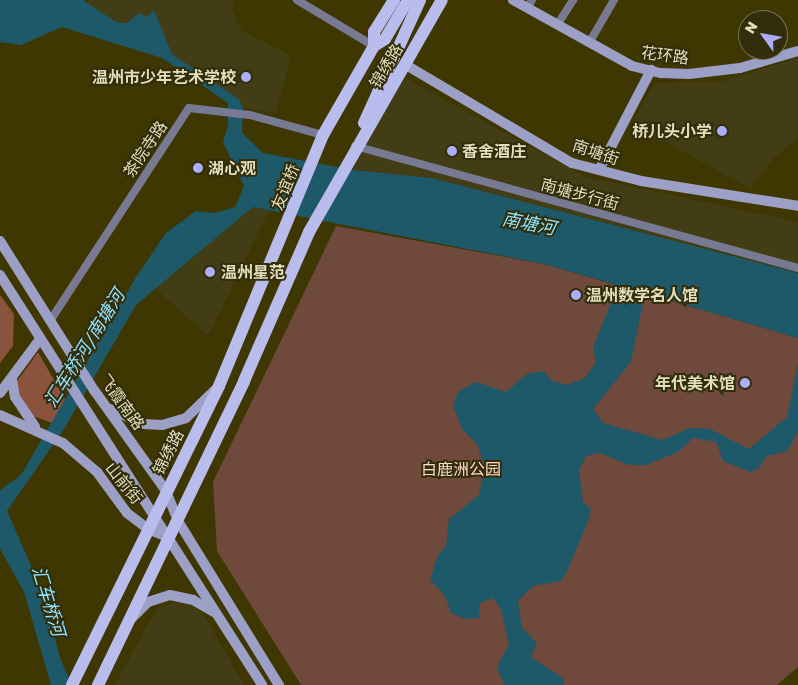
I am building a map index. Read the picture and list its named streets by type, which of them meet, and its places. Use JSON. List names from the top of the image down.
{
  "streets": {
    "main road": [
      "花环路",
      "锦绣路",
      "南塘街",
      "友谊桥",
      "飞霞南路",
      "山前街"
    ],
    "street": ["茶院寺路", "南塘步行街"]
  },
  "crossings": [
    ["锦绣路", "茶院寺路"],
    ["锦绣路", "南塘街"],
    ["锦绣路", "友谊桥"],
    ["锦绣路", "南塘步行街"],
    ["锦绣路", "飞霞南路"],
    ["锦绣路", "山前街"],
    ["茶院寺路", "飞霞南路"],
    ["飞霞南路", "山前街"]
  ],
  "water": ["南塘河", "汇车桥河/南塘河", "汇车桥河"],
  "parks": ["白鹿洲公园"],
  "places": [
    "温州市少年艺术学校",
    "桥儿头小学",
    "香舍酒庄",
    "湖心观",
    "温州星范",
    "温州数学名人馆",
    "年代美术馆"
  ],
  "north": "top left"
}
